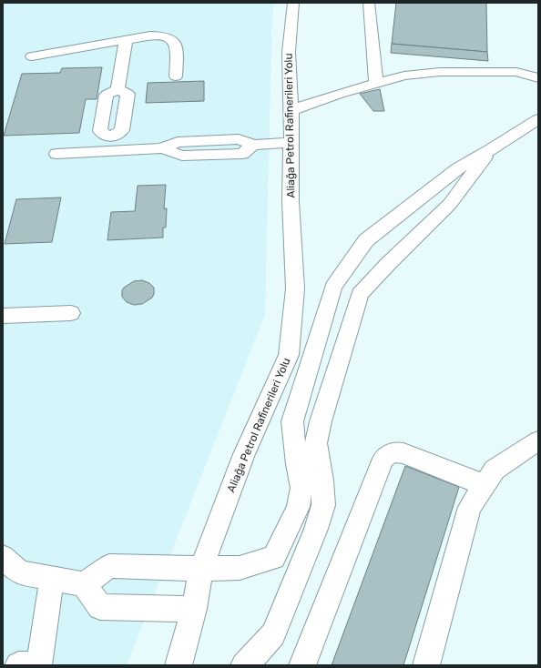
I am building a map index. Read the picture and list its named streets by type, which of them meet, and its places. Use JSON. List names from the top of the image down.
{
  "streets": {
    "street": ["Aliağa Petrol Rafinerileri Yolu"]
  }
}
